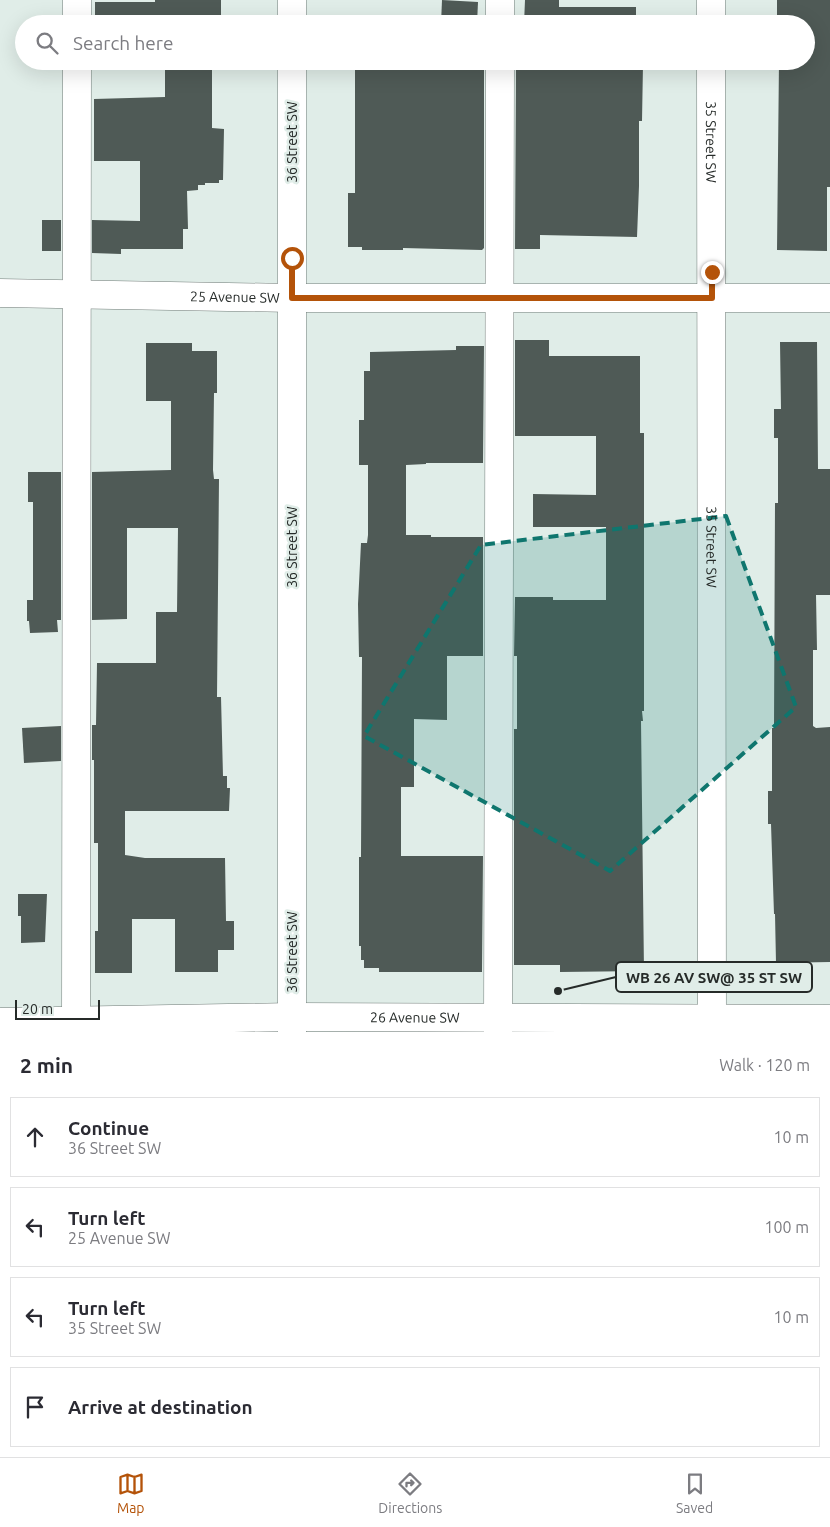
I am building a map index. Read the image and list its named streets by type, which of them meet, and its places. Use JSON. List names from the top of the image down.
{
  "streets": {
    "street": [
      "36 Street SW",
      "35 Street SW",
      "25 Avenue SW",
      "26 Avenue SW"
    ]
  },
  "crossings": [
    ["36 Street SW", "25 Avenue SW"],
    ["36 Street SW", "26 Avenue SW"],
    ["35 Street SW", "25 Avenue SW"],
    ["35 Street SW", "26 Avenue SW"]
  ],
  "places": ["WB 26 AV SW@ 35 ST SW"],
  "scale_bar": "20 m",
  "page": {
    "search": "Search here",
    "scale": "20 m",
    "heading": ["2 min", "Walk · 120 m"],
    "list": [
      ["Continue", "36 Street SW", "10 m"],
      ["Turn left", "25 Avenue SW", "100 m"],
      ["Turn left", "35 Street SW", "10 m"],
      "Arrive at destination"
    ],
    "nav": ["Map", "Directions", "Saved"]
  }
}
